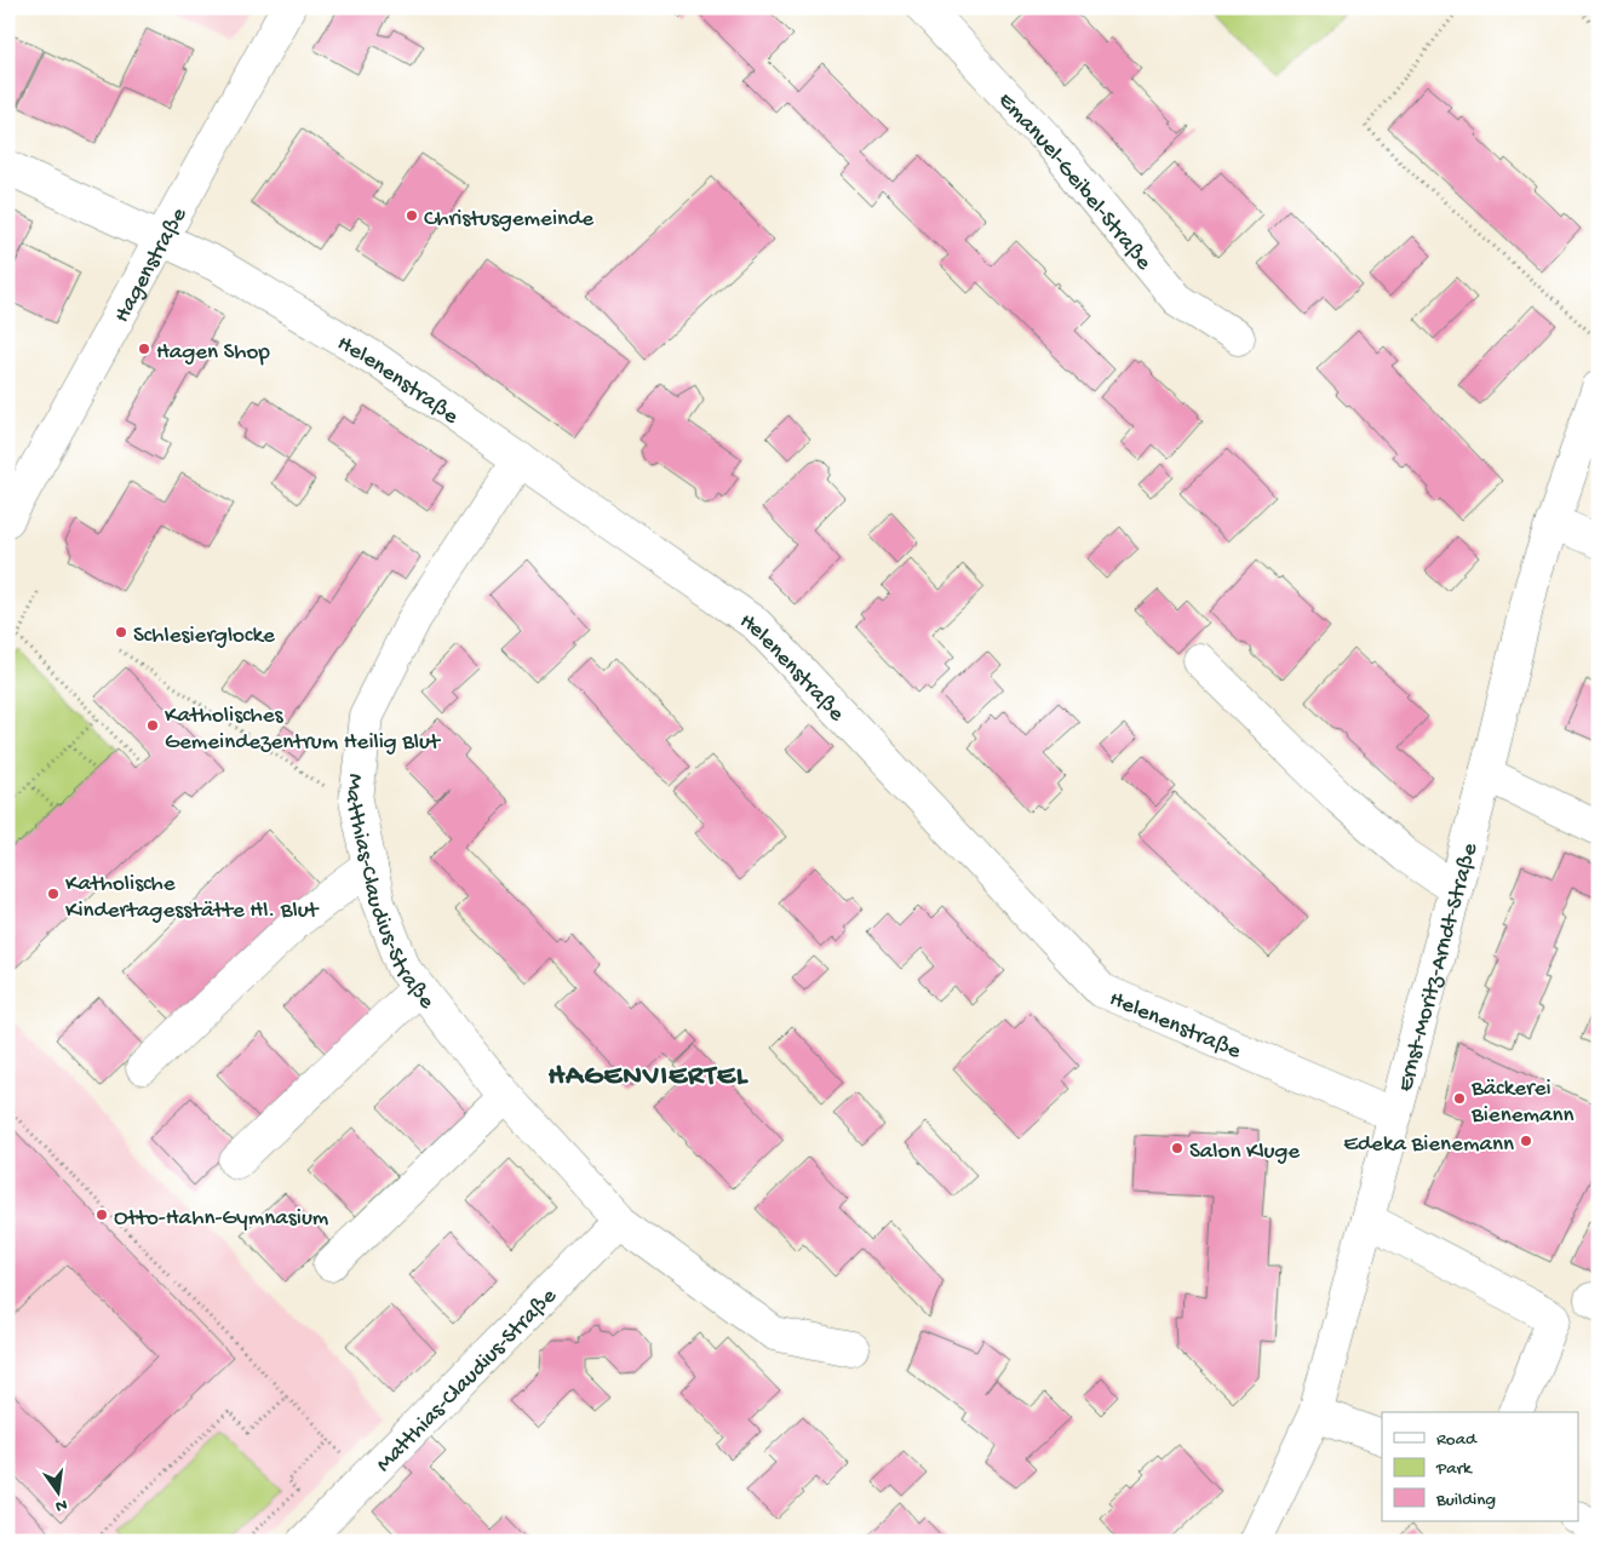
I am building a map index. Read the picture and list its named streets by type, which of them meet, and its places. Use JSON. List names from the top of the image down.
{
  "streets": {
    "street": [
      "Emanuel-Geibel-Straße",
      "Hagenstraße",
      "Helenenstraße",
      "Matthias-Claudius-Straße",
      "Ernst-Moritz-Arndt-Straße"
    ]
  },
  "crossings": [
    ["Hagenstraße", "Helenenstraße"],
    ["Helenenstraße", "Matthias-Claudius-Straße"],
    ["Helenenstraße", "Ernst-Moritz-Arndt-Straße"]
  ],
  "districts": ["HAGENVIERTEL"],
  "places": [
    "Christusgemeinde",
    "Hagen Shop",
    "Schlesierglocke",
    "Katholisches Gemeindezentrum Heilig Blut",
    "Katholische Kindertagesstätte Hl. Blut",
    "Bäckerei Bienemann",
    "Edeka Bienemann",
    "Salon Kluge",
    "Otto-Hahn-Gymnasium"
  ],
  "legend": ["Road", "Park", "Building"],
  "north": "bottom"
}
